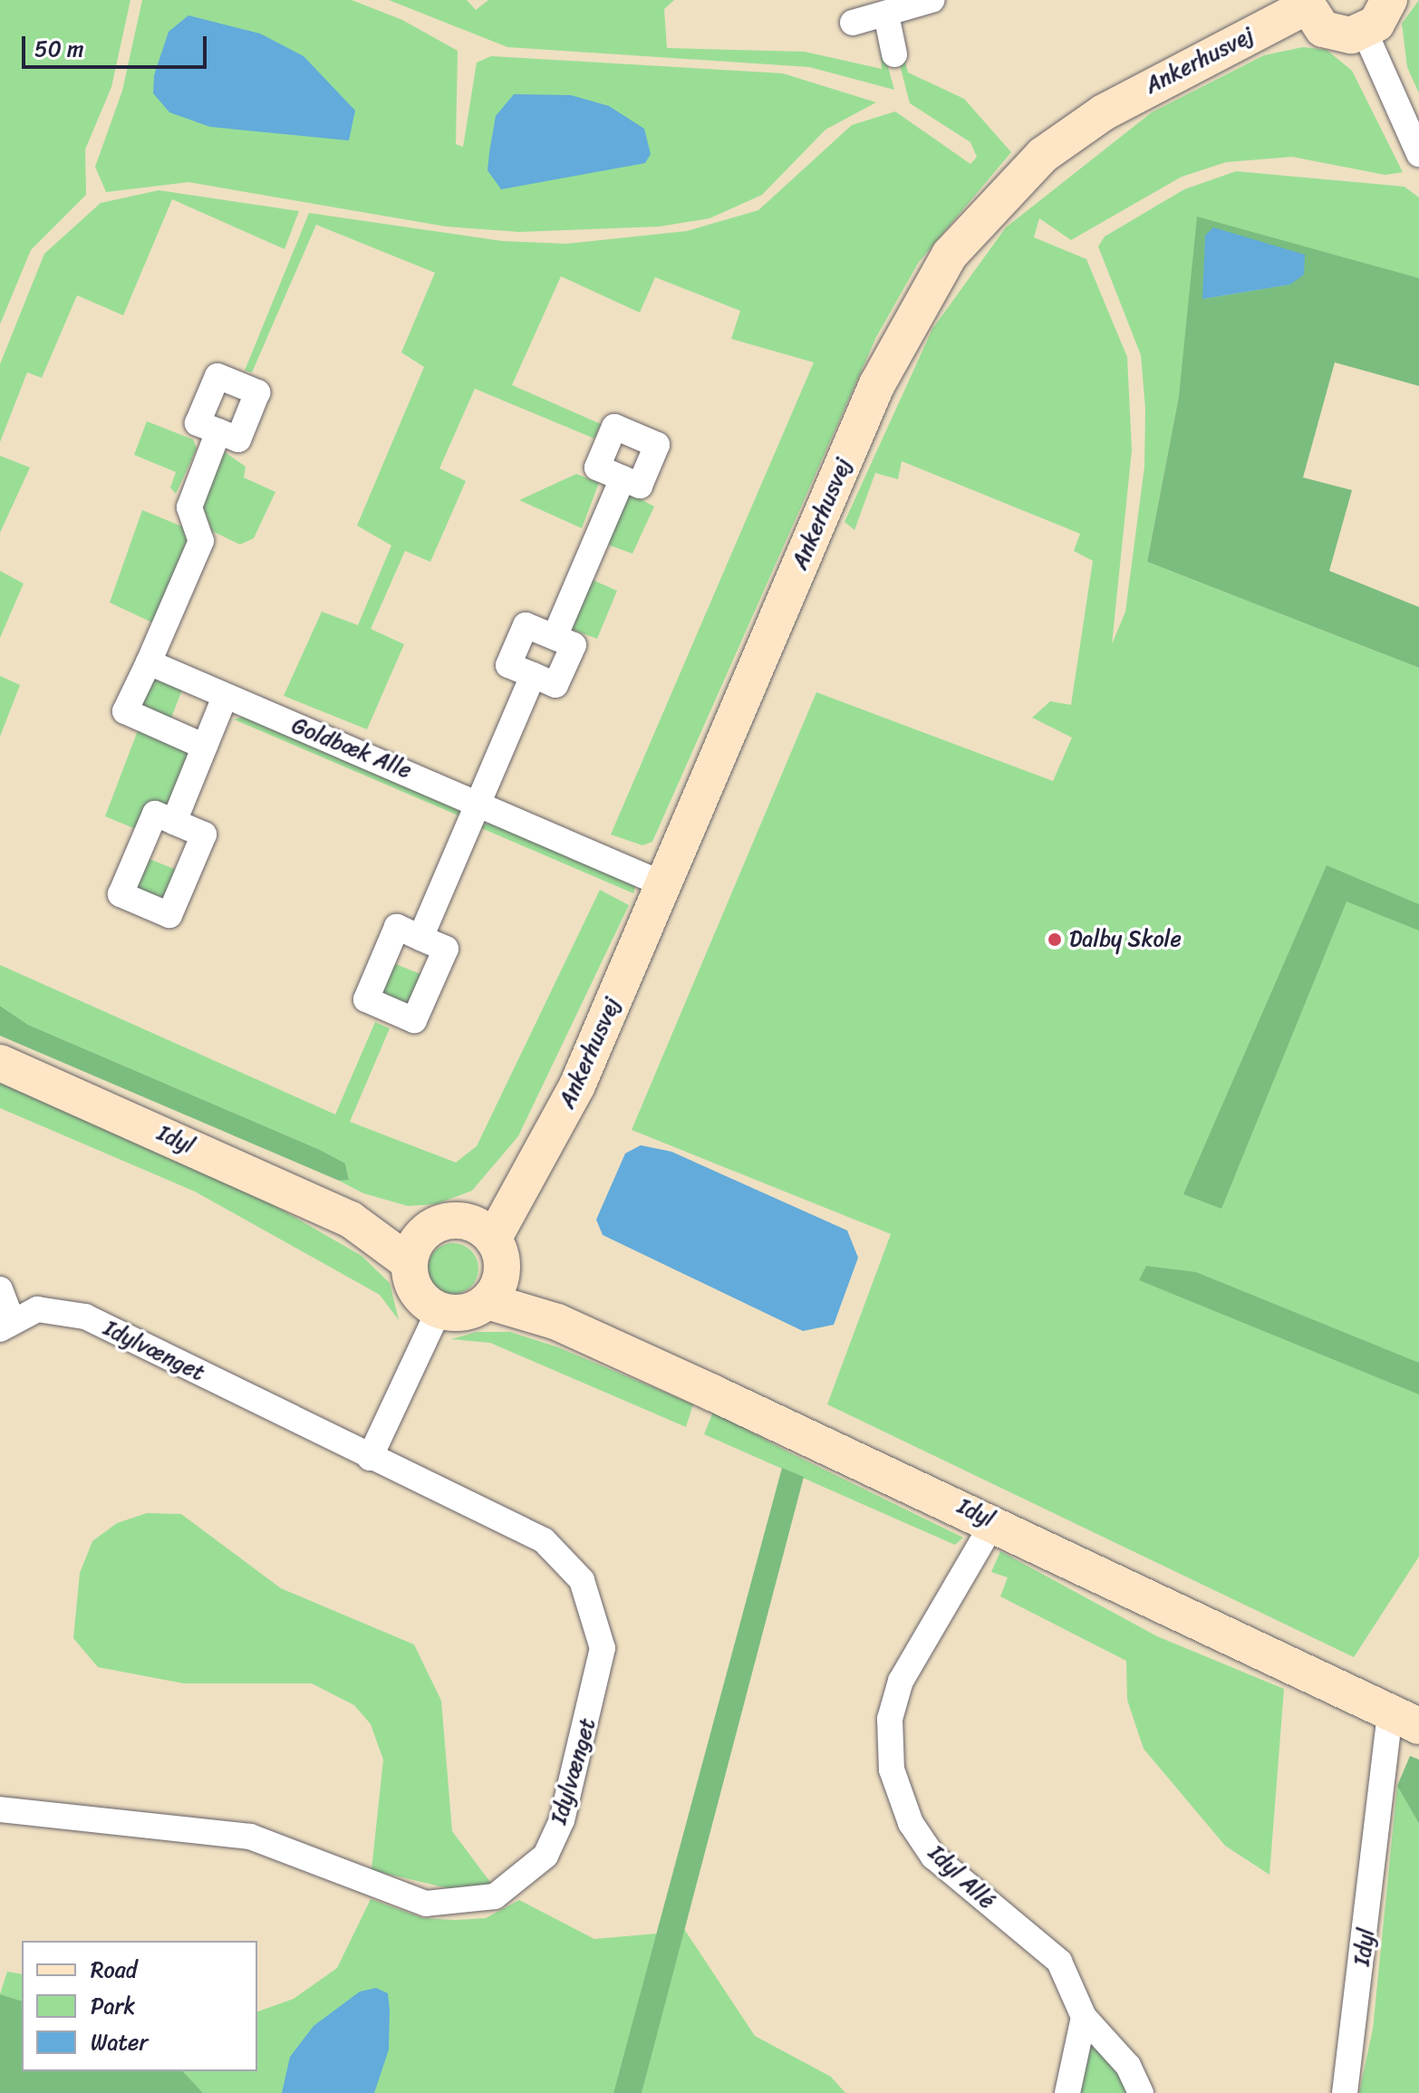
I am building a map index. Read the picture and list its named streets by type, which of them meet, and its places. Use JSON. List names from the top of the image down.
{
  "streets": {
    "street": [
      "Ankerhusvej",
      "Goldbæk Alle",
      "Idyl",
      "Idylvænget",
      "Idyl Allé"
    ]
  },
  "crossings": [
    ["Ankerhusvej", "Goldbæk Alle"],
    ["Ankerhusvej", "Idyl"],
    ["Idyl", "Idyl Allé"]
  ],
  "places": ["Dalby Skole"],
  "legend": ["Road", "Park", "Water"],
  "scale_bar": "50 m"
}
